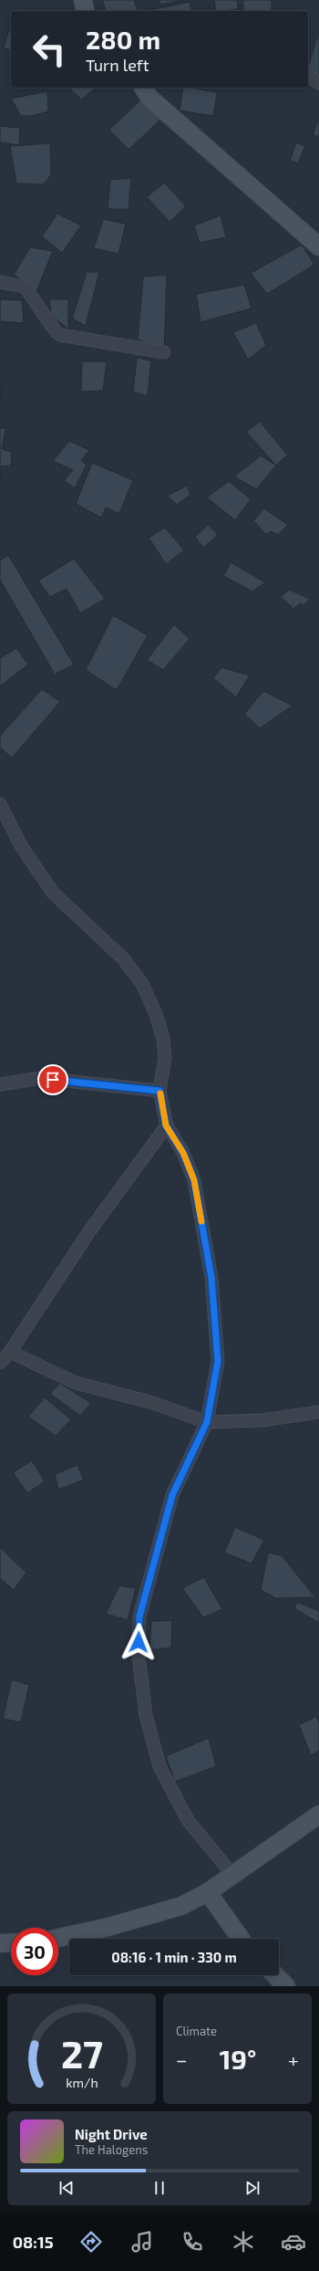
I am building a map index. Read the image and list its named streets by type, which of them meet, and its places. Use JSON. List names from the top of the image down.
{
  "page": {
    "turn": ["280 m", "Turn left"],
    "limit": "30",
    "trip": "08:16 · 1 min · 330 m",
    "tile": "Climate",
    "heat": ["−", "19°", "+"],
    "song": ["Night Drive", "The Halogens"],
    "tabs": "08:15",
    "gauge": ["27", "km/h"]
  }
}
